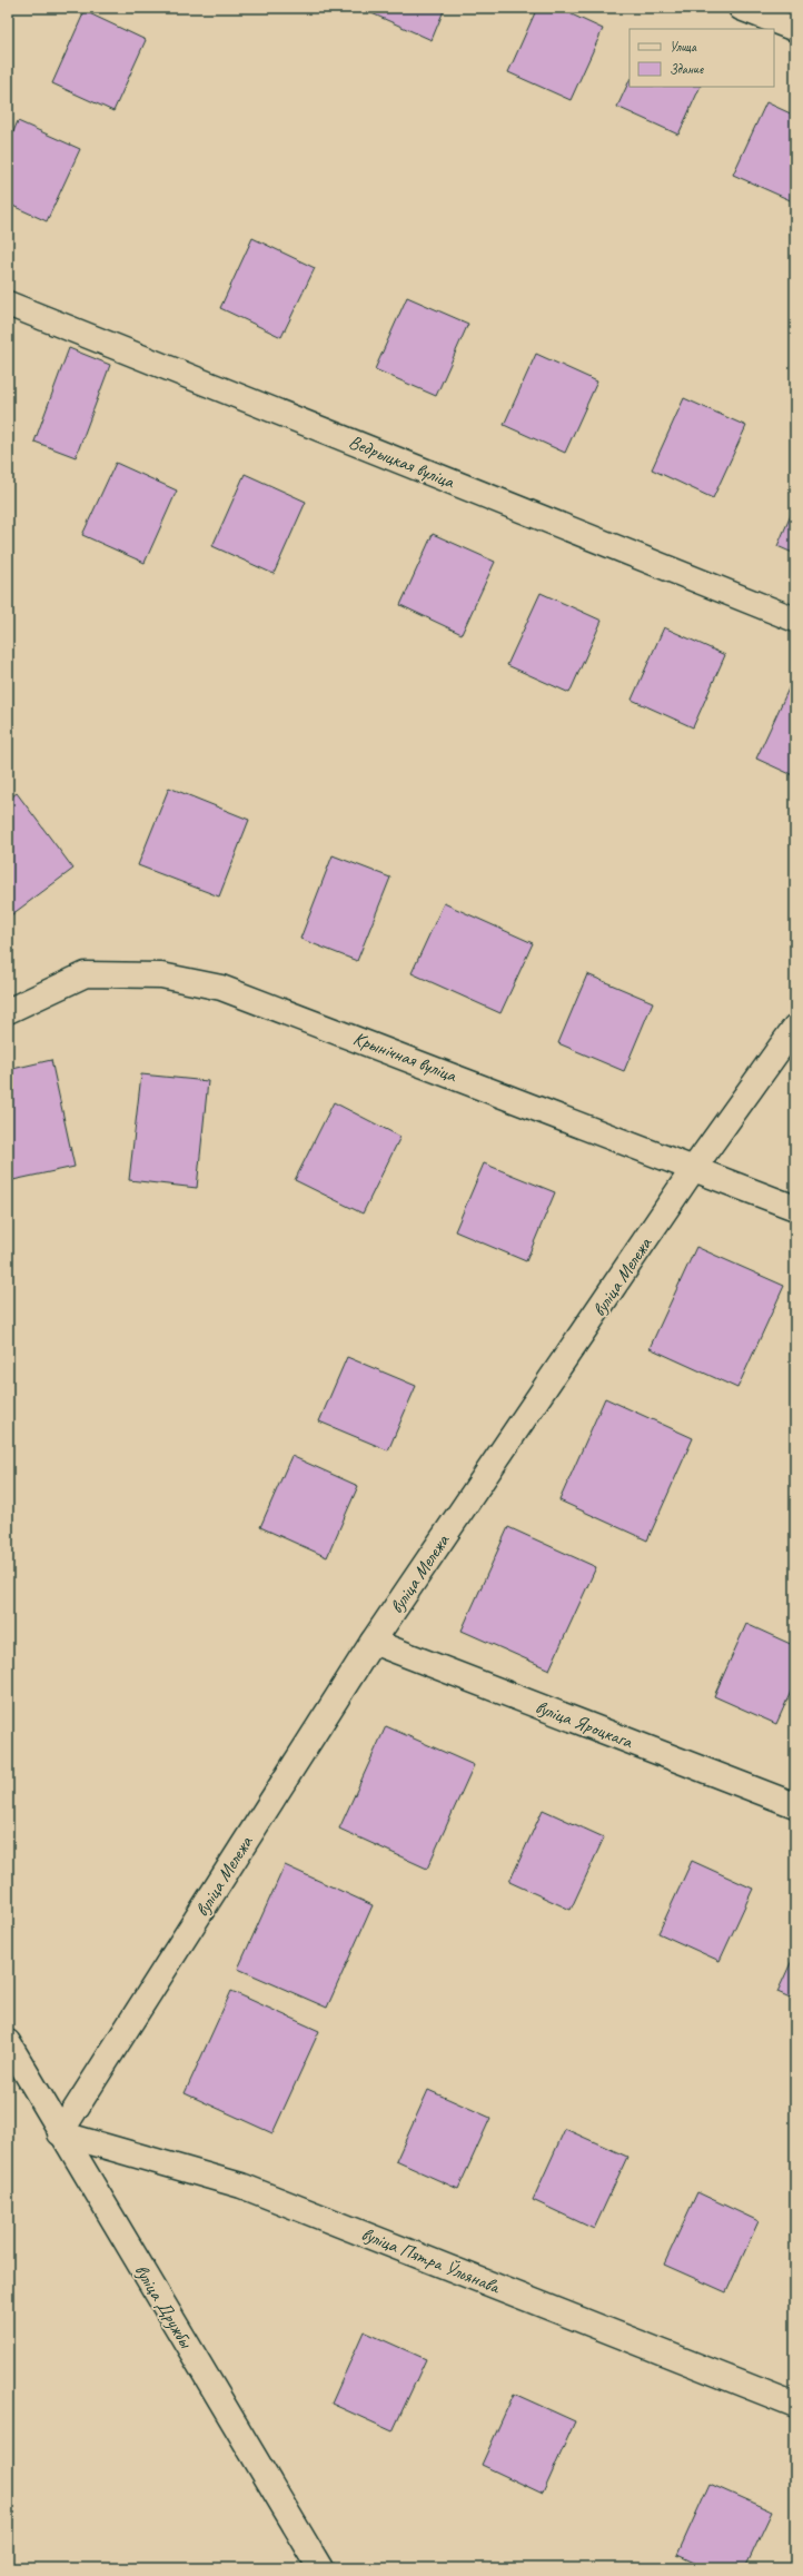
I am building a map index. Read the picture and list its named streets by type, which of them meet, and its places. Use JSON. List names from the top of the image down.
{
  "streets": {
    "street": [
      "Ведрыцкая вуліца",
      "Крынічная вуліца",
      "вуліца Мележа",
      "вуліца Яроцкага",
      "вуліца Пятра Ўльянава",
      "вуліца Дружбы"
    ]
  },
  "crossings": [
    ["Крынічная вуліца", "вуліца Мележа"],
    ["вуліца Мележа", "вуліца Яроцкага"],
    ["вуліца Мележа", "вуліца Пятра Ўльянава"],
    ["вуліца Мележа", "вуліца Дружбы"],
    ["вуліца Пятра Ўльянава", "вуліца Дружбы"]
  ],
  "legend": ["Улица", "Здание"]
}
